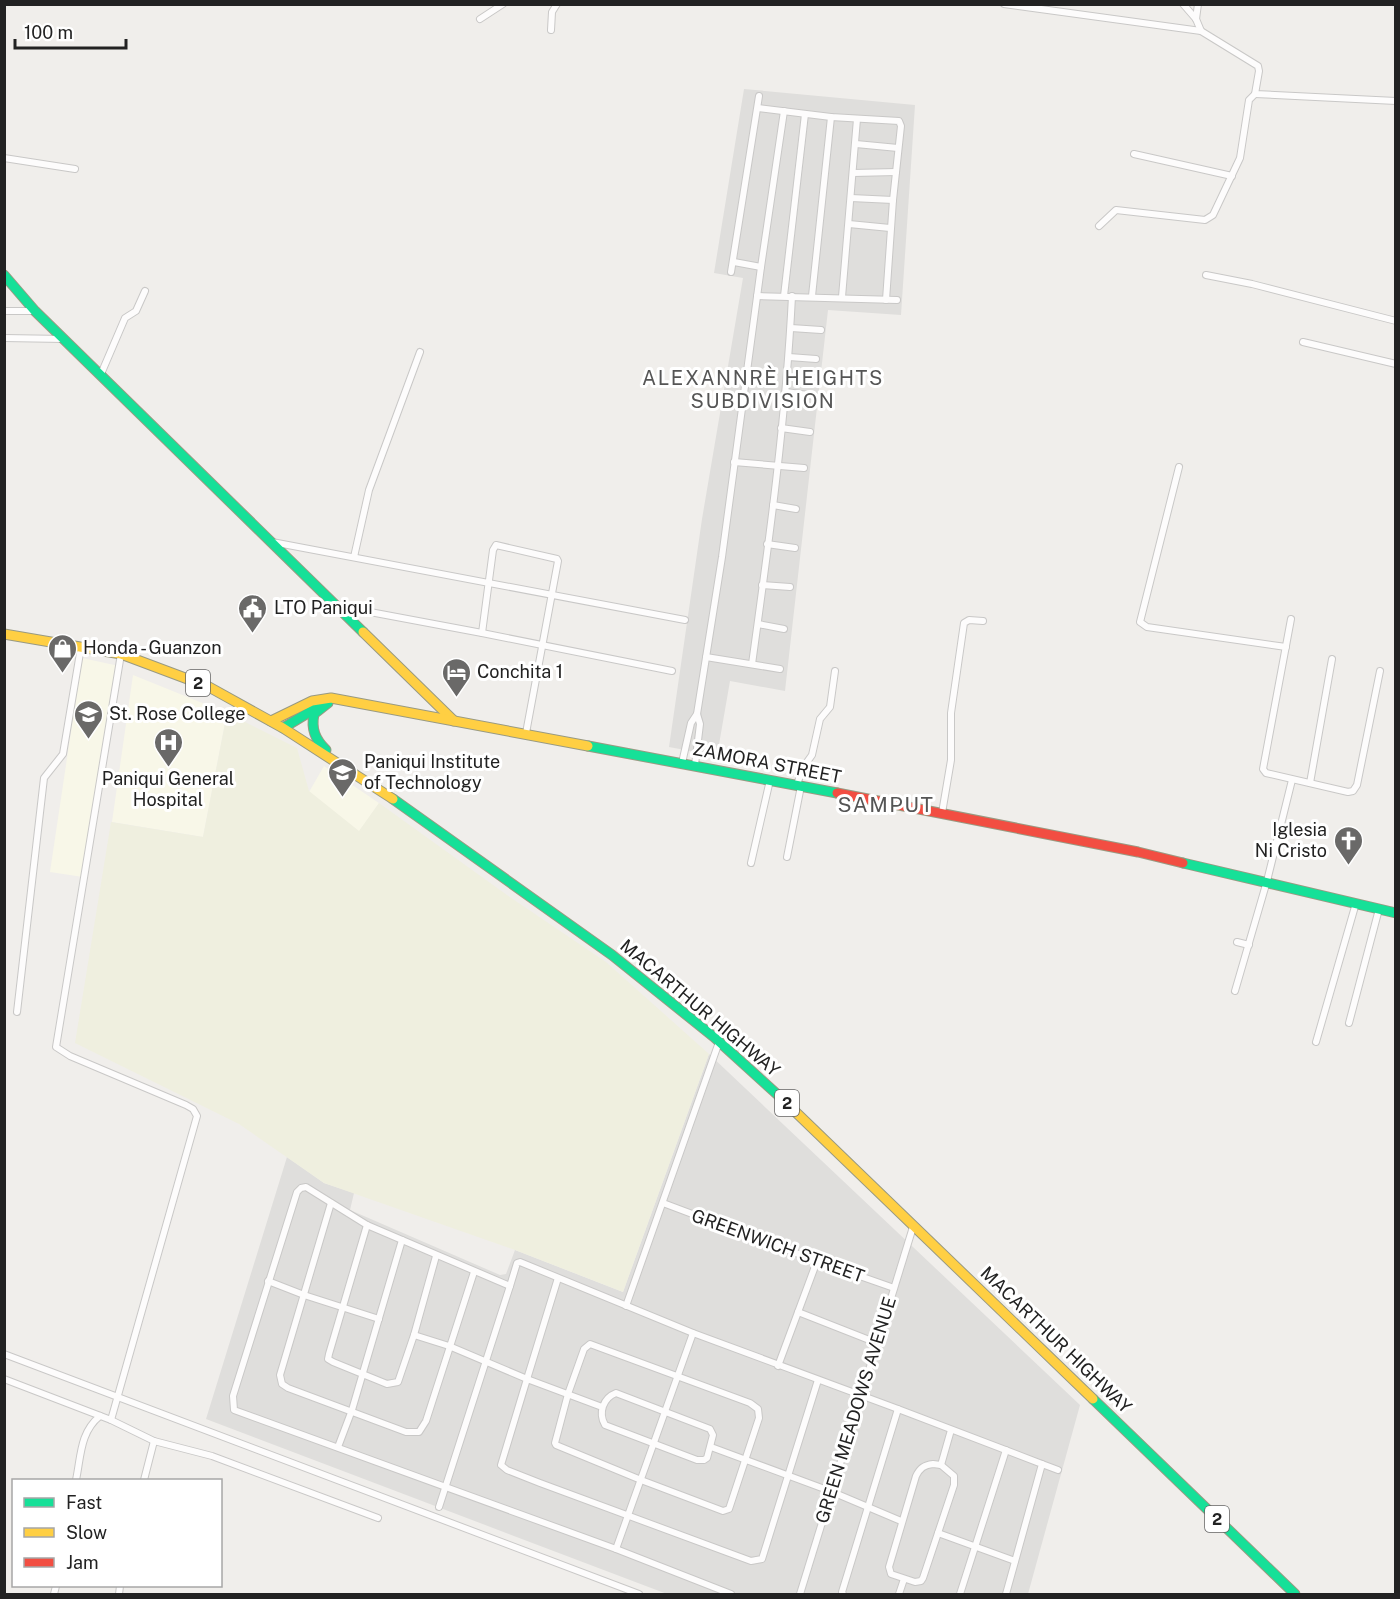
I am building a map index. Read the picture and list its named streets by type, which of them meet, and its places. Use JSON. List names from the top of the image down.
{
  "streets": {
    "main road": ["2", "ZAMORA STREET", "MACARTHUR HIGHWAY"],
    "street": ["GREENWICH STREET", "GREEN MEADOWS AVENUE"]
  },
  "crossings": [
    ["ZAMORA STREET", "MACARTHUR HIGHWAY"],
    ["MACARTHUR HIGHWAY", "GREEN MEADOWS AVENUE"],
    ["GREENWICH STREET", "GREEN MEADOWS AVENUE"]
  ],
  "districts": ["ALEXANNRÈ HEIGHTS SUBDIVISION", "SAMPUT"],
  "places": {
    "public building": ["LTO Paniqui"],
    "shop": ["Honda - Guanzon"],
    "hotel": ["Conchita 1"],
    "school or university": ["St. Rose College", "Paniqui Institute of Technology"],
    "hospital": ["Paniqui General Hospital"],
    "church": ["Iglesia Ni Cristo"]
  },
  "legend": ["Fast", "Slow", "Jam"],
  "scale_bar": "100 m"
}
